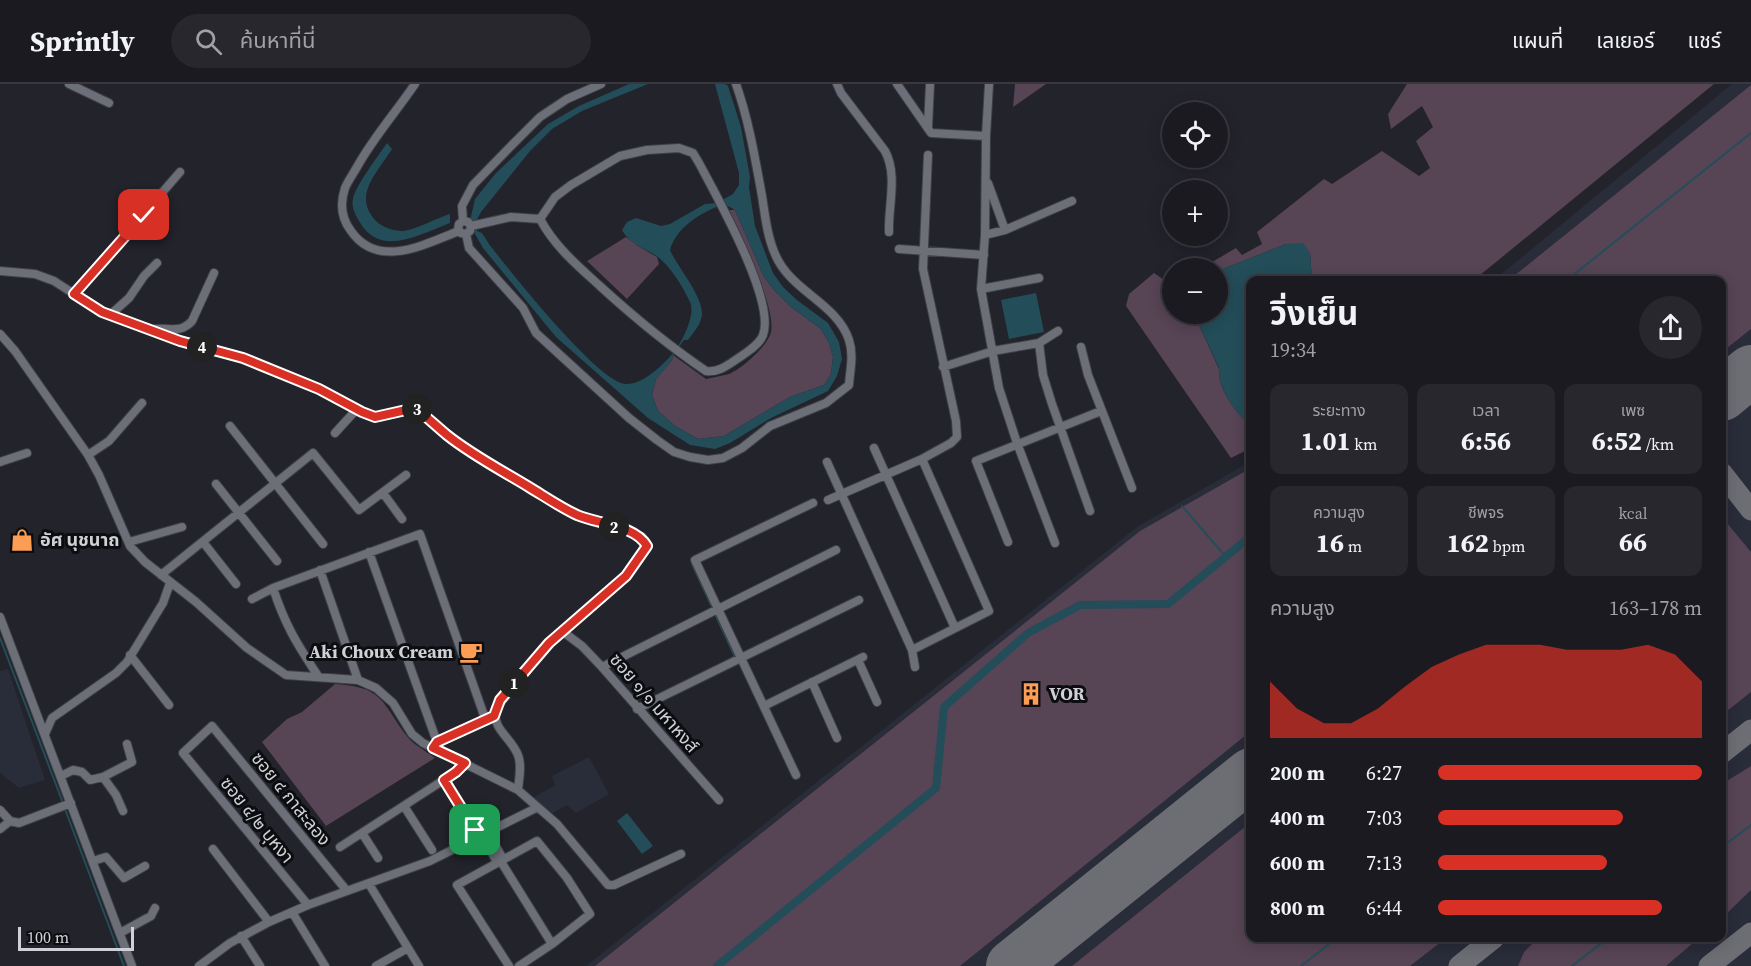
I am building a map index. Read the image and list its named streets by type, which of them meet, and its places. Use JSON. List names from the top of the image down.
{
  "streets": {
    "street": ["ซอย ๑/๑ มหาหงส์", "ซอย ๔ กาสะลอง", "ซอย ๔/๒ บุหงา"]
  },
  "crossings": [
    ["ซอย ๔ กาสะลอง", "ซอย ๔/๒ บุหงา"]
  ],
  "places": {
    "shop": ["อัศ นุชนาถ"],
    "cafe": ["Aki Choux Cream"],
    "building": ["VOR"]
  },
  "scale_bar": "100 m",
  "page": {
    "header": "Sprintly",
    "search": "ค้นหาที่นี่",
    "nav": ["แผนที่", "เลเยอร์", "แชร์"],
    "map_buttons": ["+", "−"],
    "heading": ["วิ่งเย็น", "19:34"],
    "pins": [
      "4",
      "3",
      "2",
      "1"
    ],
    "stats": [
      ["ระยะทาง", "1.01 km"],
      ["เวลา", "6:56"],
      ["เพซ", "6:52 /km"],
      ["ความสูง", "16 m"],
      ["ชีพจร", "162 bpm"],
      ["kcal", "66"]
    ],
    "chart": ["ความสูง", "163–178 m"],
    "list": [
      {
        "name": "200 m",
        "note": "6:27"
      },
      {
        "name": "400 m",
        "note": "7:03"
      },
      {
        "name": "600 m",
        "note": "7:13"
      },
      {
        "name": "800 m",
        "note": "6:44"
      }
    ],
    "scale": "100 m"
  }
}
